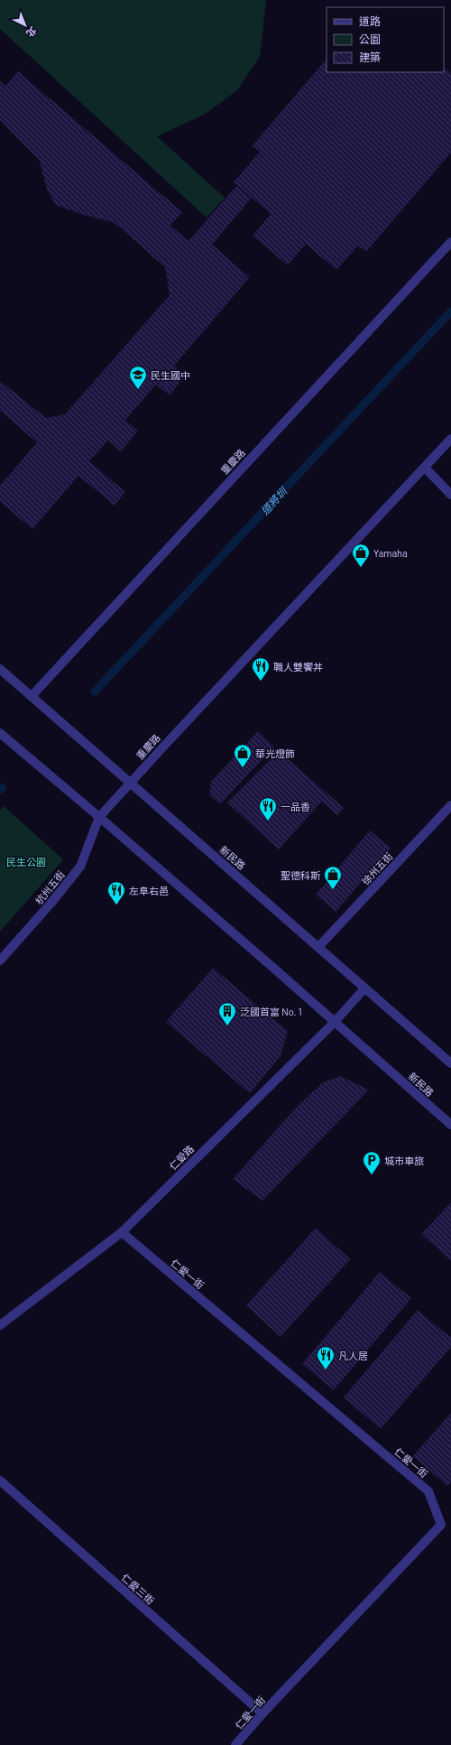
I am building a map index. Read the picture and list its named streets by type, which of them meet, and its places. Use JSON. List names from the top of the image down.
{
  "streets": {
    "street": [
      "重慶路",
      "新民路",
      "徐州五街",
      "杭州五街",
      "仁愛路",
      "仁愛一街",
      "仁愛三街"
    ]
  },
  "crossings": [
    ["重慶路", "新民路"],
    ["重慶路", "杭州五街"],
    ["新民路", "徐州五街"],
    ["新民路", "杭州五街"],
    ["新民路", "仁愛路"],
    ["仁愛路", "仁愛一街"],
    ["仁愛一街", "仁愛三街"]
  ],
  "water": ["道將圳"],
  "parks": ["民生公園"],
  "places": {
    "school or university": ["民生國中"],
    "shop": ["Yamaha", "華光燈飾", "聖德科斯"],
    "restaurant": [
      "職人雙饗丼",
      "一品香",
      "左阜右邑",
      "凡人居"
    ],
    "building": ["泛國首富 No. 1"],
    "parking": ["城市車旅"]
  },
  "legend": ["道路", "公園", "建築"],
  "north": "bottom right"
}
